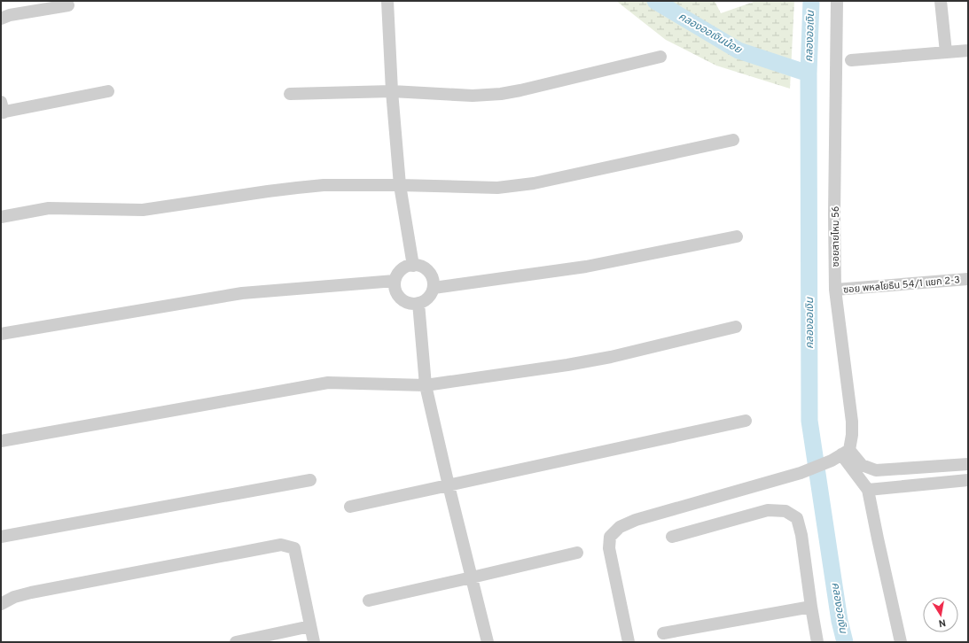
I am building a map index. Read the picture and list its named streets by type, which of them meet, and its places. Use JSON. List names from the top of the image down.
{
  "streets": {
    "street": ["ซอยสายไหม 56", "ซอย พหลโยธิน 54/1 แยก 2-3"]
  },
  "crossings": [
    ["ซอยสายไหม 56", "ซอย พหลโยธิน 54/1 แยก 2-3"]
  ],
  "water": ["คลองออเงินน้อย", "คลองออเงิน"],
  "north": "bottom"
}
